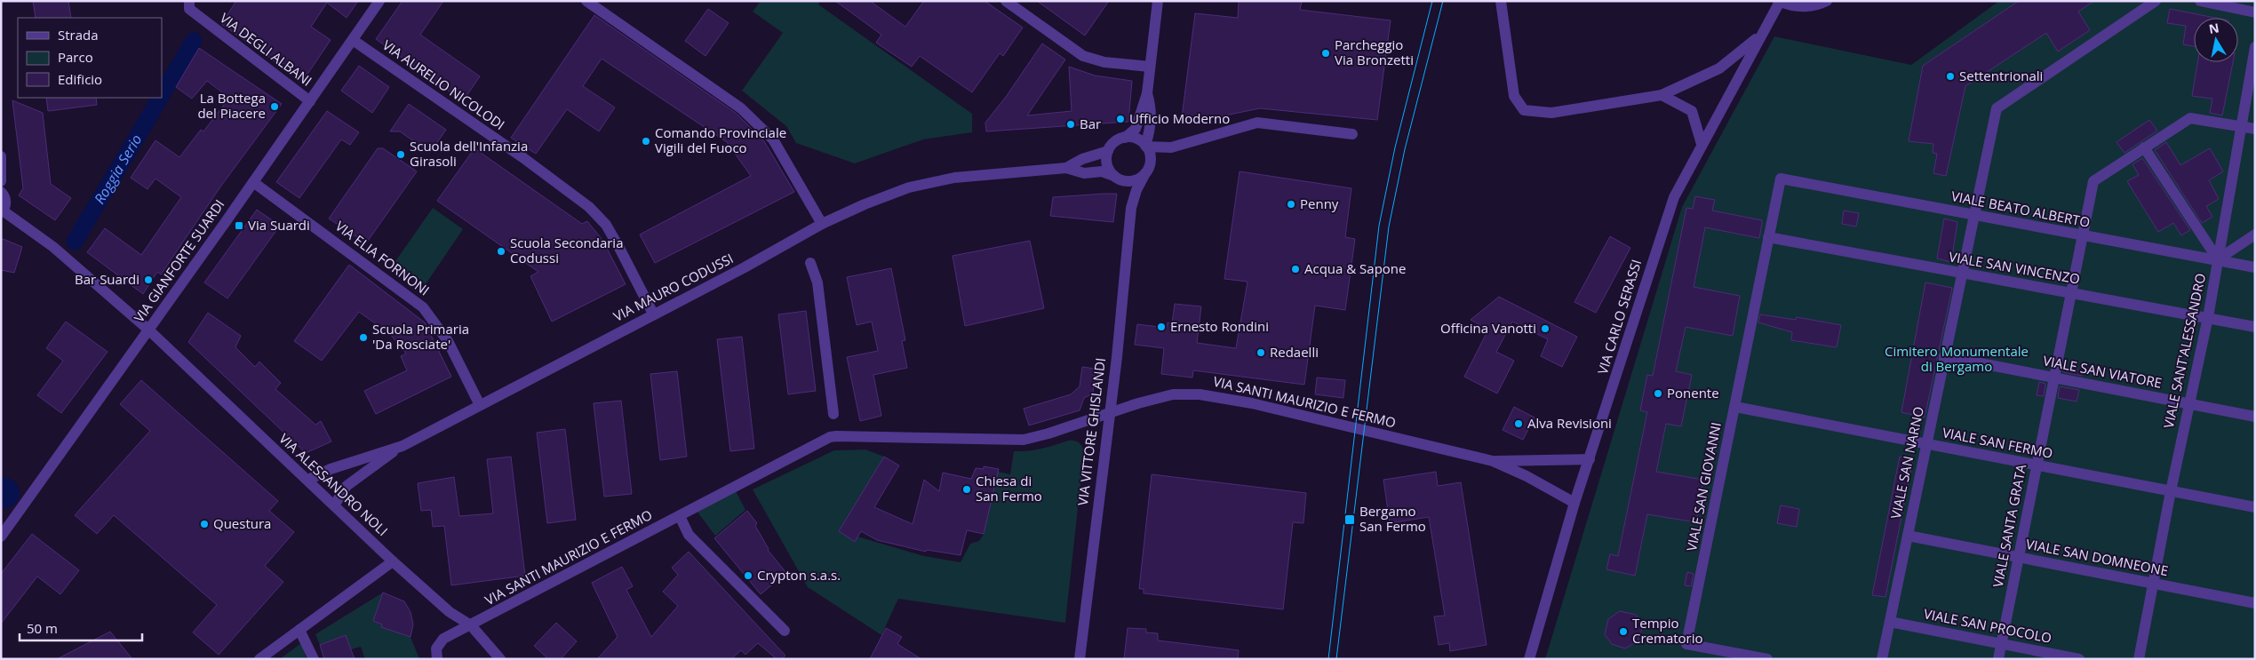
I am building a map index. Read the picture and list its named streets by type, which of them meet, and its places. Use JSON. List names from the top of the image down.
{
  "streets": {
    "street": [
      "VIA DEGLI ALBANI",
      "VIA AURELIO NICOLODI",
      "VIALE BEATO ALBERTO",
      "VIA ELIA FORNONI",
      "VIA GIANFORTE SUARDI",
      "VIALE SAN VINCENZO",
      "VIA MAURO CODUSSI",
      "VIA CARLO SERASSI",
      "VIALE SANT'ALESSANDRO",
      "VIALE SAN VIATORE",
      "VIA SANTI MAURIZIO E FERMO",
      "VIA VITTORE GHISLANDI",
      "VIALE SAN FERMO",
      "VIALE SAN NARNO",
      "VIA ALESSANDRO NOLI",
      "VIALE SAN GIOVANNI",
      "VIALE SANTA GRATA",
      "VIALE SAN DOMNEONE",
      "VIALE SAN PROCOLO"
    ]
  },
  "crossings": [
    ["VIA DEGLI ALBANI", "VIA GIANFORTE SUARDI"],
    ["VIA AURELIO NICOLODI", "VIA GIANFORTE SUARDI"],
    ["VIA AURELIO NICOLODI", "VIA MAURO CODUSSI"],
    ["VIALE BEATO ALBERTO", "VIALE SANT'ALESSANDRO"],
    ["VIALE BEATO ALBERTO", "VIALE SAN NARNO"],
    ["VIALE BEATO ALBERTO", "VIALE SAN GIOVANNI"],
    ["VIALE BEATO ALBERTO", "VIALE SANTA GRATA"],
    ["VIA ELIA FORNONI", "VIA GIANFORTE SUARDI"],
    ["VIA ELIA FORNONI", "VIA MAURO CODUSSI"],
    ["VIA GIANFORTE SUARDI", "VIA ALESSANDRO NOLI"],
    ["VIALE SAN VINCENZO", "VIALE SANT'ALESSANDRO"],
    ["VIALE SAN VINCENZO", "VIALE SAN NARNO"],
    ["VIALE SAN VINCENZO", "VIALE SAN GIOVANNI"],
    ["VIALE SAN VINCENZO", "VIALE SANTA GRATA"],
    ["VIA MAURO CODUSSI", "VIA VITTORE GHISLANDI"],
    ["VIA MAURO CODUSSI", "VIA ALESSANDRO NOLI"],
    ["VIA CARLO SERASSI", "VIA SANTI MAURIZIO E FERMO"],
    ["VIALE SANT'ALESSANDRO", "VIALE SAN VIATORE"],
    ["VIALE SANT'ALESSANDRO", "VIALE SAN FERMO"],
    ["VIALE SANT'ALESSANDRO", "VIALE SANTA GRATA"],
    ["VIALE SANT'ALESSANDRO", "VIALE SAN DOMNEONE"],
    ["VIALE SAN VIATORE", "VIALE SAN NARNO"],
    ["VIALE SAN VIATORE", "VIALE SANTA GRATA"],
    ["VIA SANTI MAURIZIO E FERMO", "VIA VITTORE GHISLANDI"],
    ["VIA SANTI MAURIZIO E FERMO", "VIA ALESSANDRO NOLI"],
    ["VIALE SAN FERMO", "VIALE SAN NARNO"],
    ["VIALE SAN FERMO", "VIALE SAN GIOVANNI"],
    ["VIALE SAN FERMO", "VIALE SANTA GRATA"],
    ["VIALE SAN NARNO", "VIALE SAN DOMNEONE"],
    ["VIALE SAN NARNO", "VIALE SAN PROCOLO"],
    ["VIALE SANTA GRATA", "VIALE SAN DOMNEONE"],
    ["VIALE SANTA GRATA", "VIALE SAN PROCOLO"]
  ],
  "water": ["Roggia Serio"],
  "parks": ["Cimitero Monumentale di Bergamo"],
  "places": {
    "other": [
      "Parcheggio Via Bronzetti",
      "Settentrionali",
      "La Bottega del Piacere",
      "Ufficio Moderno",
      "Bar",
      "Comando Provinciale Vigili del Fuoco",
      "Scuola dell'Infanzia Girasoli",
      "Penny",
      "Scuola Secondaria Codussi",
      "Acqua & Sapone",
      "Bar Suardi",
      "Ernesto Rondini",
      "Officina Vanotti",
      "Scuola Primaria 'Da Rosciate'",
      "Redaelli",
      "Ponente",
      "Alva Revisioni",
      "Chiesa di San Fermo",
      "Questura",
      "Crypton s.a.s.",
      "Tempio Crematorio"
    ],
    "transit": ["Via Suardi", "Bergamo San Fermo"]
  },
  "legend": ["Strada", "Parco", "Edificio"],
  "scale_bar": "50 m",
  "north": "top"
}
